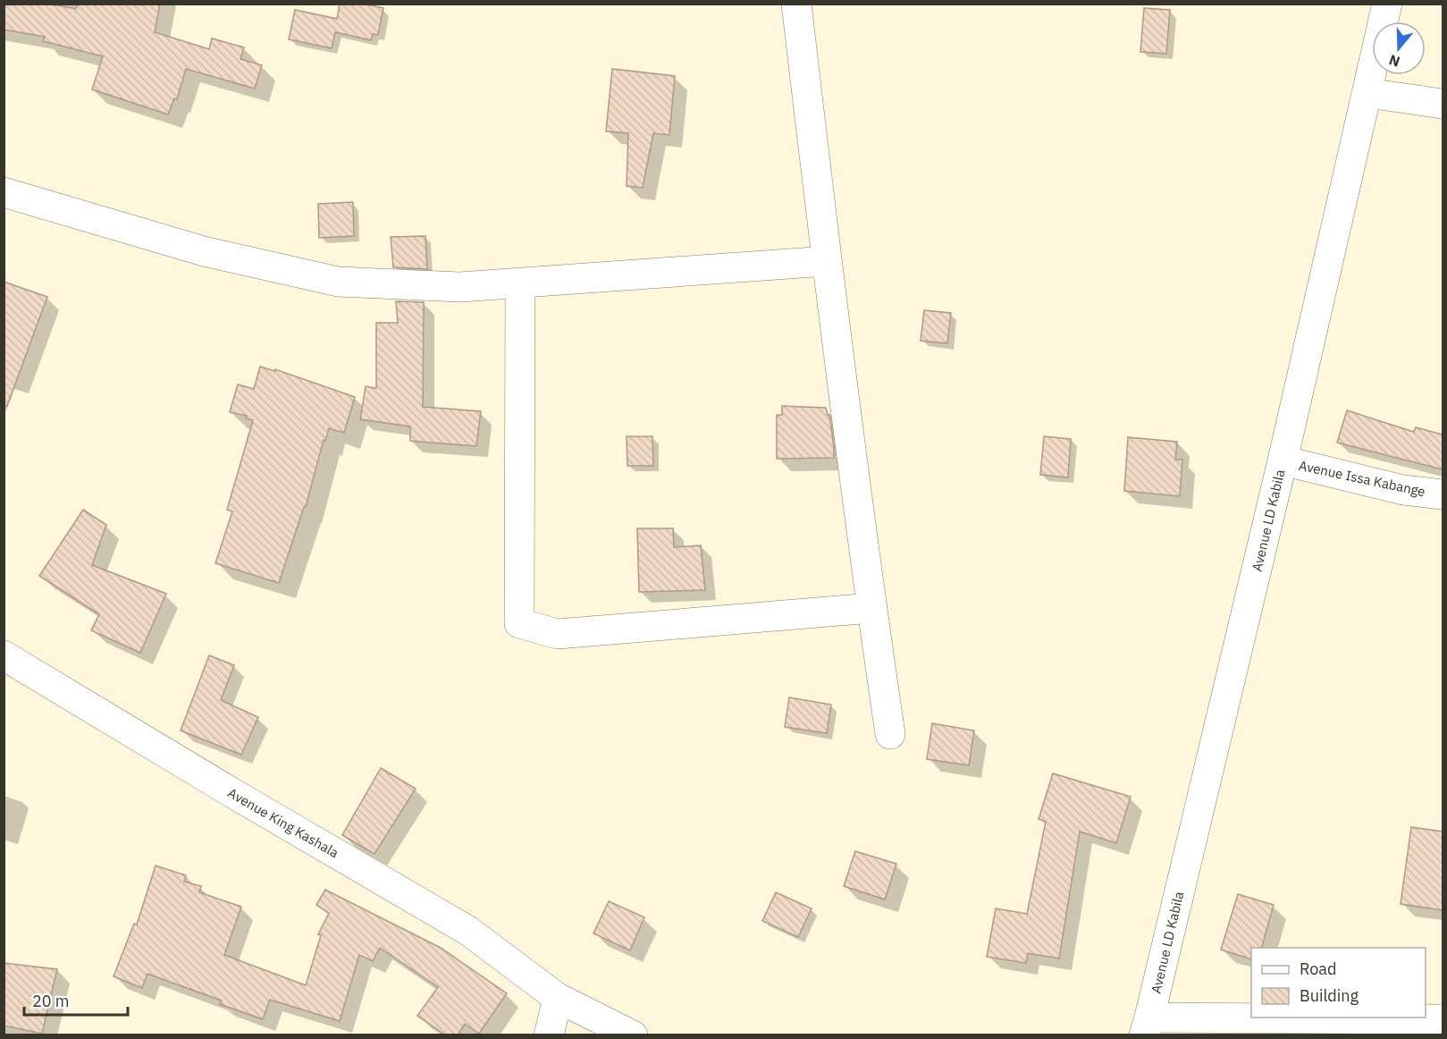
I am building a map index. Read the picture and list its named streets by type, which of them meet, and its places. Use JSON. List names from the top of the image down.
{
  "streets": {
    "street": ["Avenue Issa Kabange", "Avenue LD Kabila", "Avenue King Kashala"]
  },
  "crossings": [
    ["Avenue Issa Kabange", "Avenue LD Kabila"]
  ],
  "legend": ["Road", "Building"],
  "scale_bar": "20 m",
  "north": "bottom"
}
